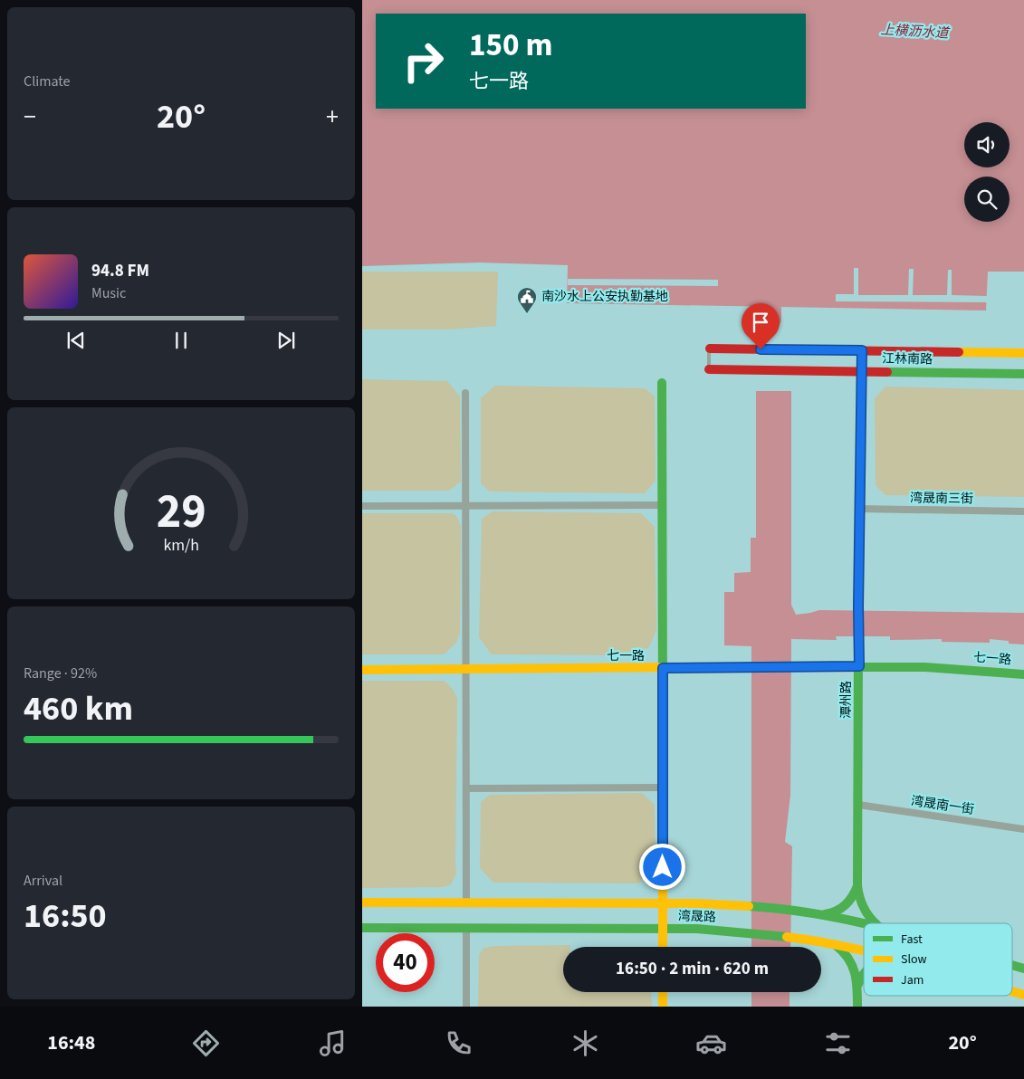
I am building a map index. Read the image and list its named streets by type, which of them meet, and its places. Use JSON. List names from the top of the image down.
{
  "streets": {
    "street": [
      "江林南路",
      "湾晟南三街",
      "七一路",
      "潭州路",
      "湾晟南一街",
      "湾晟路"
    ]
  },
  "crossings": [
    ["江林南路", "潭州路"],
    ["湾晟南三街", "潭州路"],
    ["七一路", "潭州路"],
    ["潭州路", "湾晟南一街"]
  ],
  "water": ["上横沥水道"],
  "places": {
    "public building": ["南沙水上公安执勤基地"]
  },
  "legend": ["Fast", "Slow", "Jam"],
  "page": {
    "tile": [
      "Climate",
      ["Range · 92%", "460 km"],
      ["Arrival", "16:50"]
    ],
    "turn": ["150 m", "七一路"],
    "heat": ["−", "20°", "+"],
    "song": ["94.8 FM", "Music"],
    "limit": "40",
    "trip": "16:50 · 2 min · 620 m",
    "tabs": ["16:48", "20°"],
    "gauge": ["29", "km/h"]
  }
}
